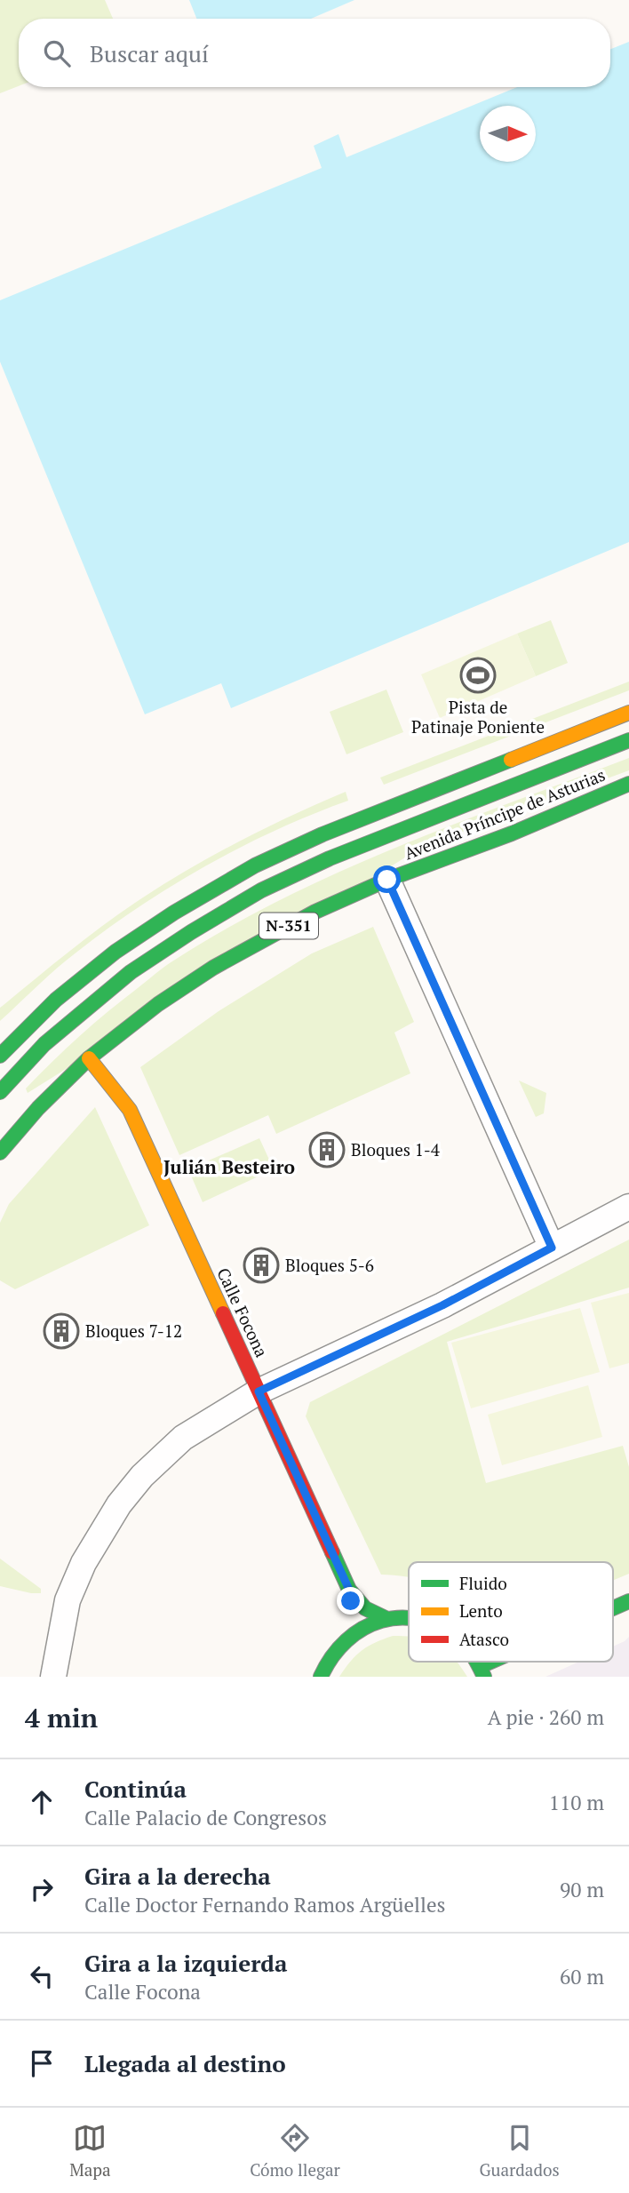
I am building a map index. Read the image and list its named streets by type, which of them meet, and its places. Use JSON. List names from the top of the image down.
{
  "streets": {
    "main road": ["Avenida Príncipe de Asturias", "N-351", "Calle Focona"]
  },
  "crossings": [
    ["Avenida Príncipe de Asturias", "Calle Focona"]
  ],
  "districts": ["Julián Besteiro"],
  "places": {
    "sports": ["Pista de Patinaje Poniente"],
    "building": ["Bloques 1-4", "Bloques 5-6", "Bloques 7-12"]
  },
  "legend": ["Fluido", "Lento", "Atasco"],
  "north": "right",
  "page": {
    "search": "Buscar aquí",
    "heading": ["4 min", "A pie · 260 m"],
    "list": [
      ["Continúa", "Calle Palacio de Congresos", "110 m"],
      ["Gira a la derecha", "Calle Doctor Fernando Ramos Argüelles", "90 m"],
      ["Gira a la izquierda", "Calle Focona", "60 m"],
      "Llegada al destino"
    ],
    "nav": ["Mapa", "Cómo llegar", "Guardados"]
  }
}
